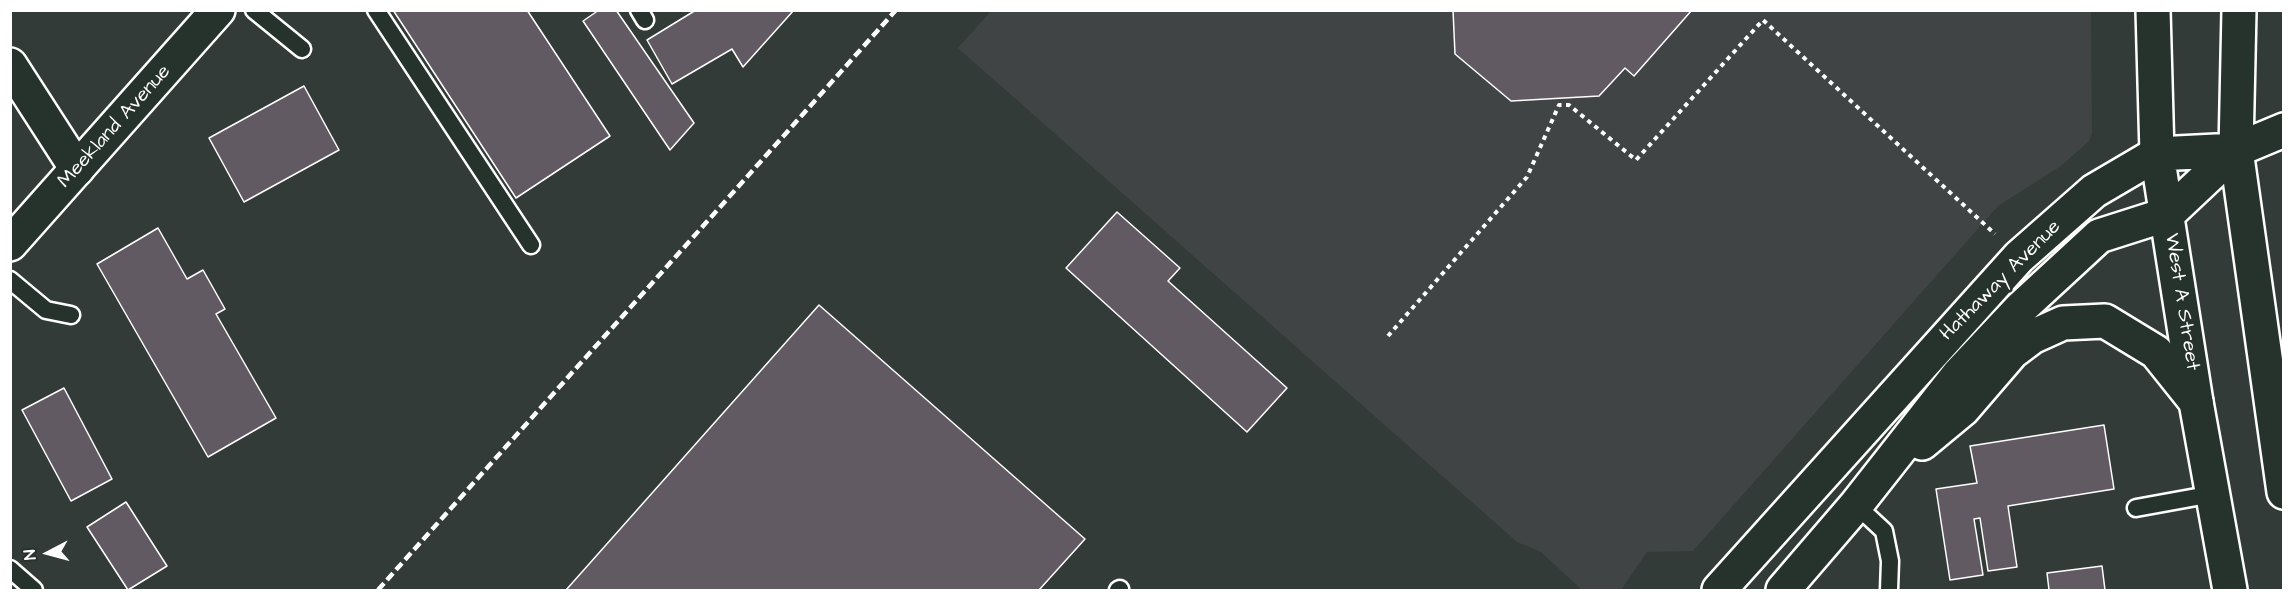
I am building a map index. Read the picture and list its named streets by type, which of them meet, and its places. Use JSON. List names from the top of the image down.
{
  "streets": {
    "street": ["Meekland Avenue", "Hathaway Avenue", "West A Street"]
  },
  "crossings": [
    ["Hathaway Avenue", "West A Street"]
  ],
  "north": "left"
}
